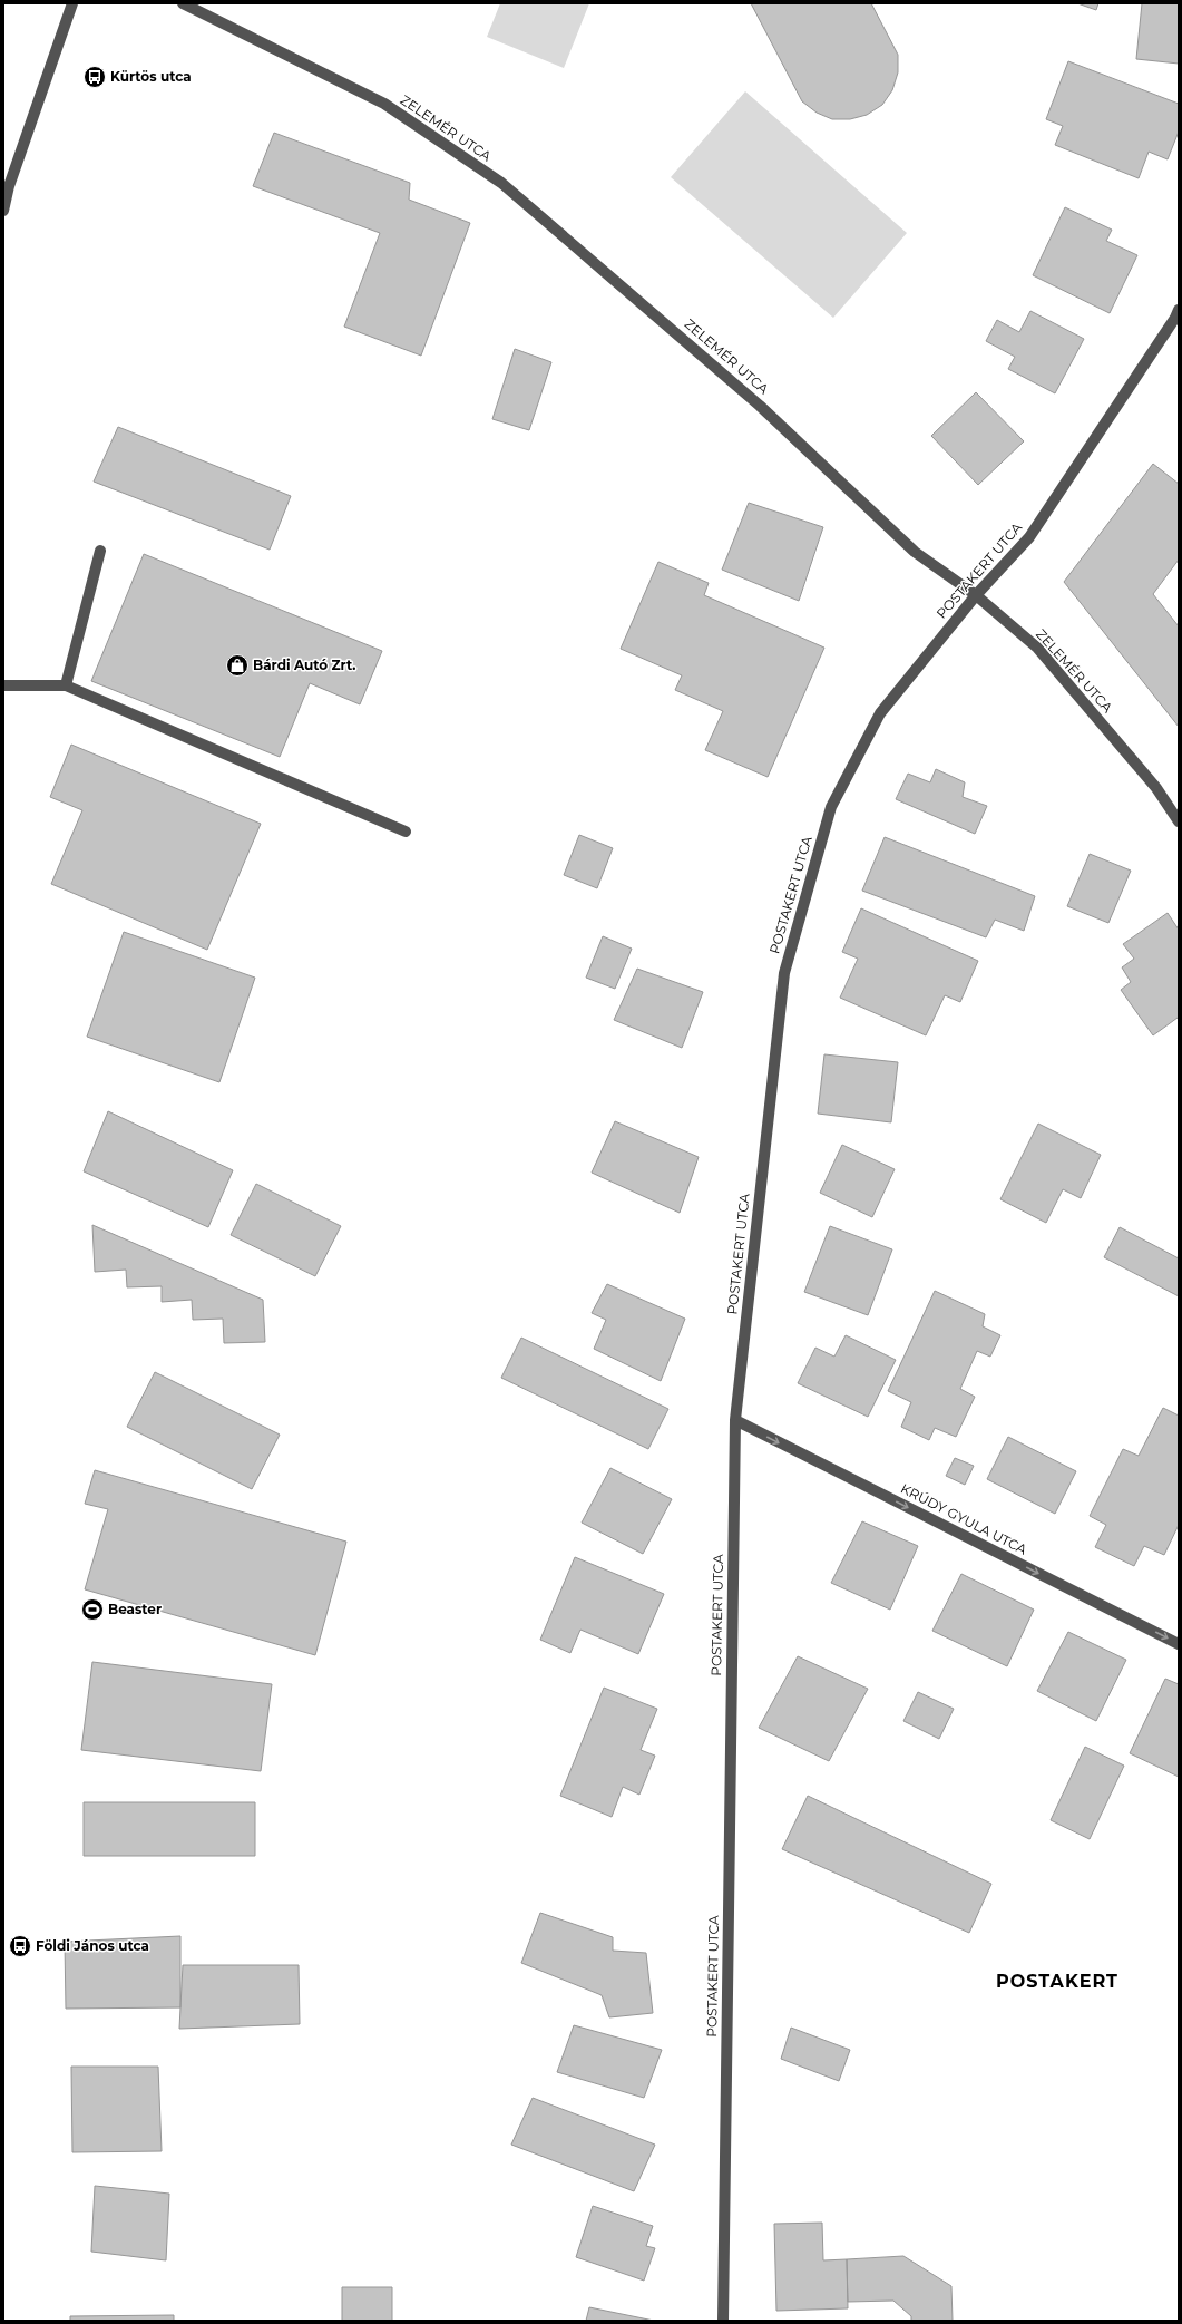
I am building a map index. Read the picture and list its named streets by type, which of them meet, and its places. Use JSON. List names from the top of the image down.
{
  "streets": {
    "street": ["ZELEMÉR UTCA", "POSTAKERT UTCA", "KRÚDY GYULA UTCA"]
  },
  "crossings": [
    ["ZELEMÉR UTCA", "POSTAKERT UTCA"],
    ["POSTAKERT UTCA", "KRÚDY GYULA UTCA"]
  ],
  "one_way": ["KRÚDY GYULA UTCA"],
  "districts": ["POSTAKERT"],
  "places": {
    "bus stop": ["Kürtös utca", "Földi János utca"],
    "shop": ["Bárdi Autó Zrt."],
    "sports": ["Beaster"]
  }
}
